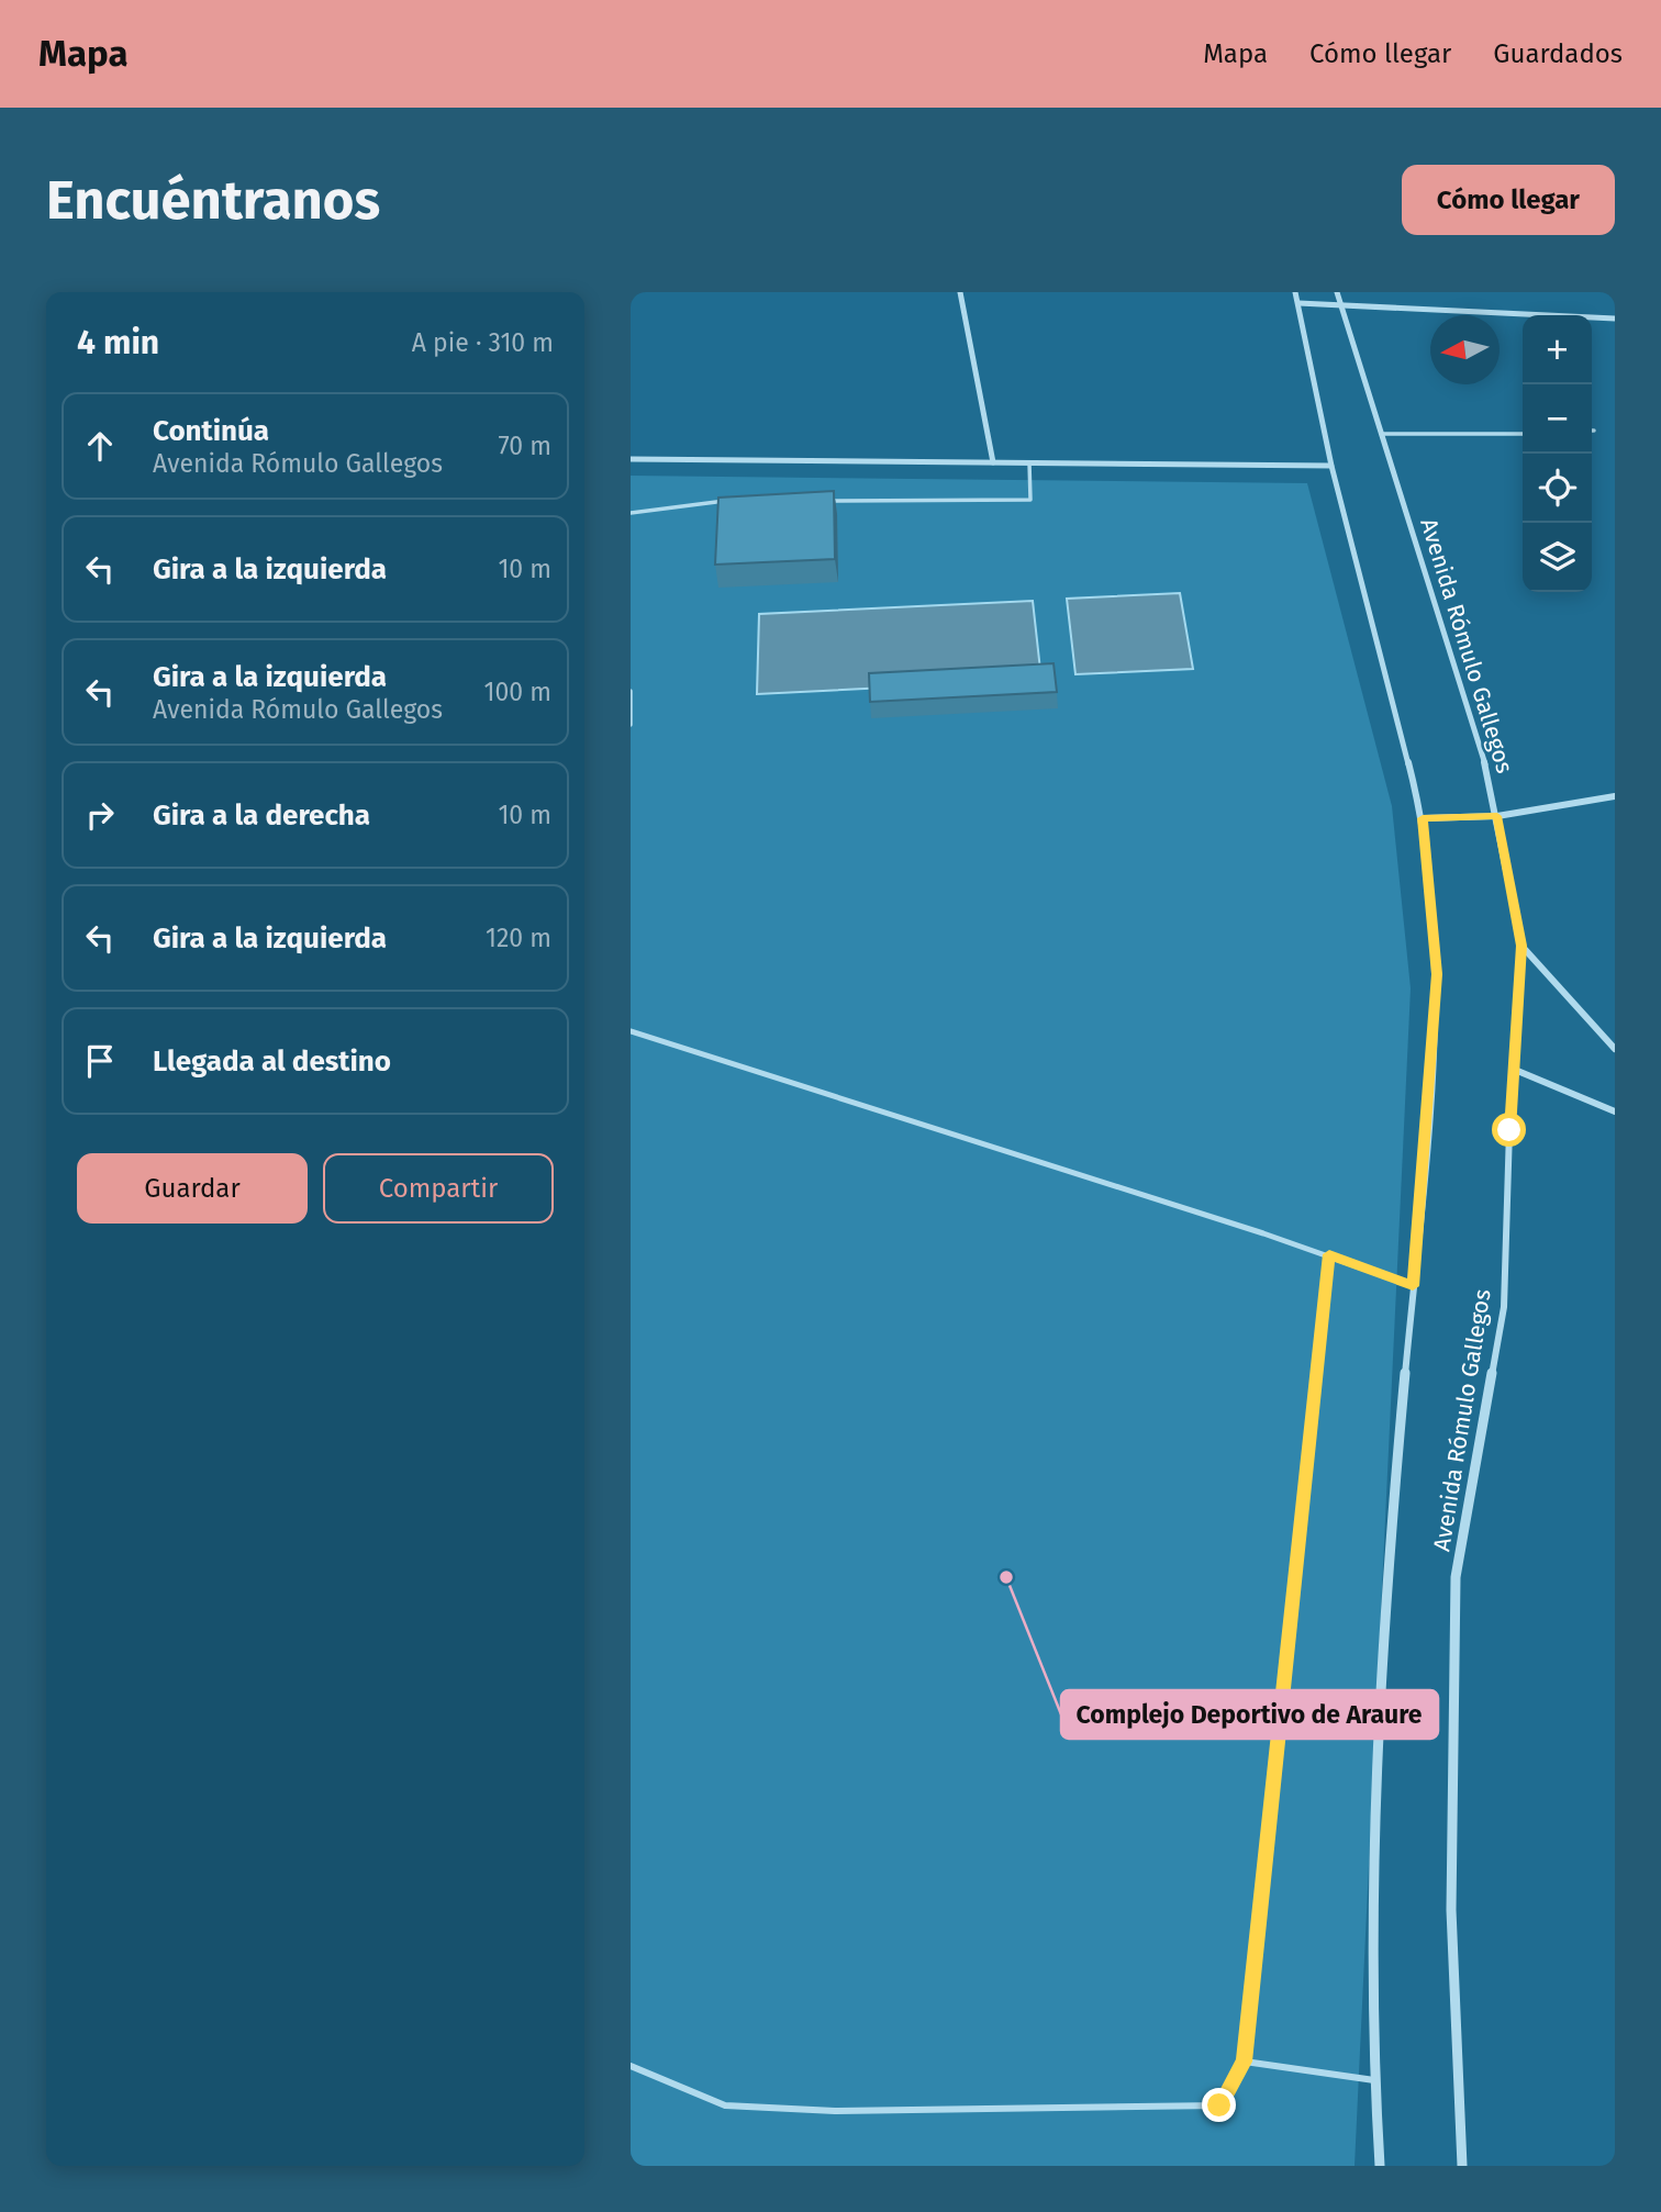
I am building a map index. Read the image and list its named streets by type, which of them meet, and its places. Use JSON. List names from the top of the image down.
{
  "streets": {
    "street": ["Avenida Rómulo Gallegos"]
  },
  "places": ["Complejo Deportivo de Araure"],
  "north": "left",
  "page": {
    "header": "Mapa",
    "nav": ["Mapa", "Cómo llegar", "Guardados"],
    "buttons": [
      "Cómo llegar",
      ["Guardar", "Compartir"]
    ],
    "title": "Encuéntranos",
    "heading": ["4 min", "A pie · 310 m"],
    "map_buttons": ["+", "−"],
    "list": [
      ["Continúa", "Avenida Rómulo Gallegos", "70 m"],
      ["Gira a la izquierda", "10 m"],
      ["Gira a la izquierda", "Avenida Rómulo Gallegos", "100 m"],
      ["Gira a la derecha", "10 m"],
      ["Gira a la izquierda", "120 m"],
      "Llegada al destino"
    ]
  }
}
